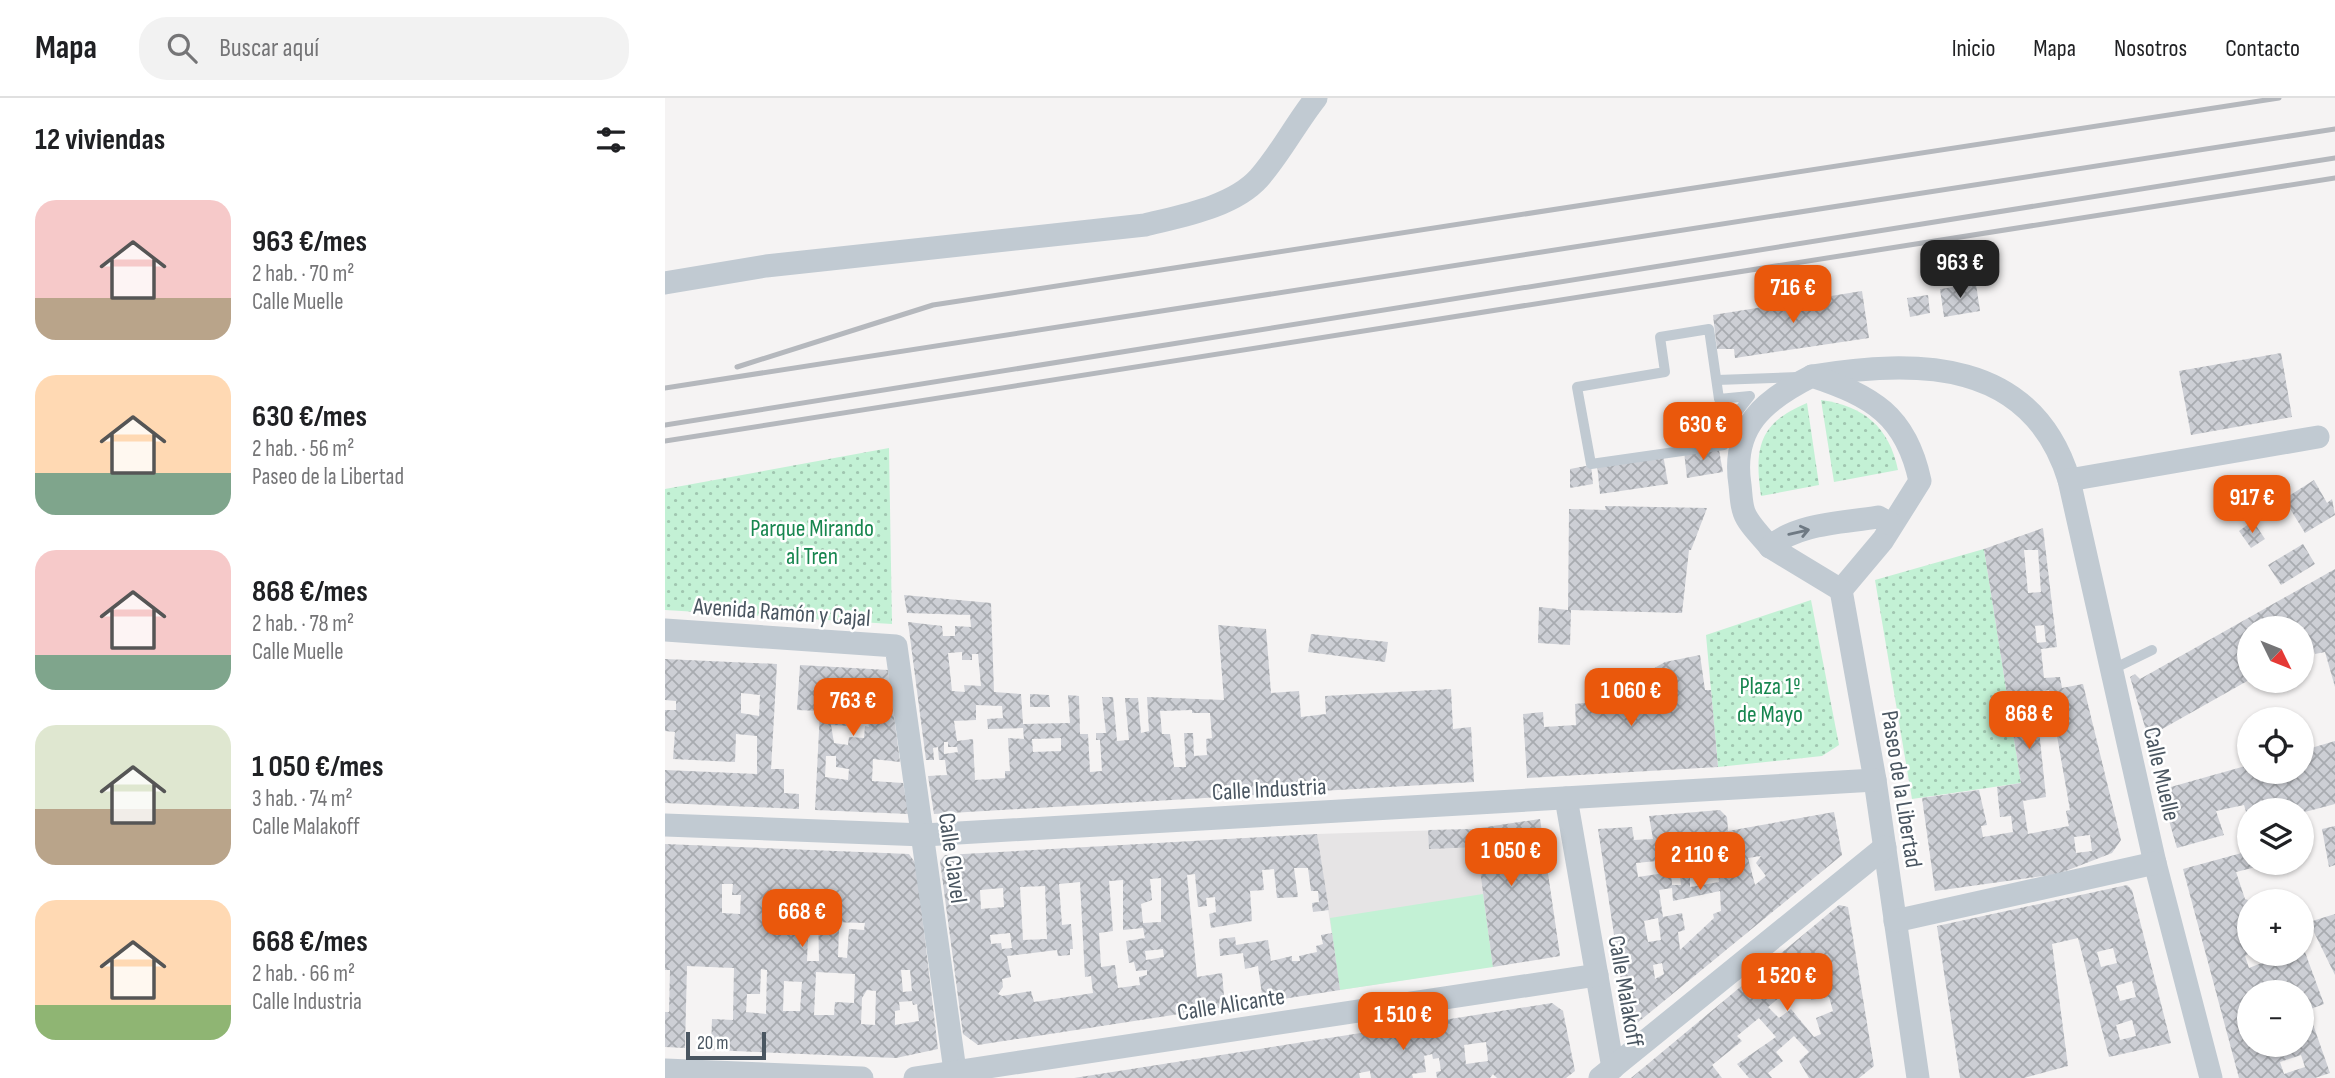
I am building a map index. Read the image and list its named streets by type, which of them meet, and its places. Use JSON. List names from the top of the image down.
{
  "streets": {
    "street": [
      "Avenida Ramón y Cajal",
      "Calle Muelle",
      "Calle Industria",
      "Paseo de la Libertad",
      "Calle Clavel",
      "Calle Malakoff",
      "Calle Alicante"
    ]
  },
  "crossings": [
    ["Avenida Ramón y Cajal", "Calle Clavel"],
    ["Calle Industria", "Paseo de la Libertad"],
    ["Calle Industria", "Calle Clavel"],
    ["Calle Industria", "Calle Malakoff"],
    ["Calle Clavel", "Calle Alicante"],
    ["Calle Malakoff", "Calle Alicante"]
  ],
  "parks": ["Parque Mirando al Tren", "Plaza 1º de Mayo"],
  "scale_bar": "20 m",
  "north": "bottom right",
  "page": {
    "header": "Mapa",
    "search": "Buscar aquí",
    "nav": [
      "Inicio",
      "Mapa",
      "Nosotros",
      "Contacto"
    ],
    "heading": "12 viviendas",
    "list": [
      {
        "name": "963 €/mes",
        "note": "2 hab. · 70 m² · Calle Muelle"
      },
      {
        "name": "630 €/mes",
        "note": "2 hab. · 56 m² · Paseo de la Libertad"
      },
      {
        "name": "868 €/mes",
        "note": "2 hab. · 78 m² · Calle Muelle"
      },
      {
        "name": "1 050 €/mes",
        "note": "3 hab. · 74 m² · Calle Malakoff"
      },
      {
        "name": "668 €/mes",
        "note": "2 hab. · 66 m² · Calle Industria"
      }
    ],
    "price": [
      "963 €",
      "716 €",
      "630 €",
      "917 €",
      "1 060 €",
      "763 €",
      "868 €",
      "1 050 €",
      "2 110 €",
      "668 €",
      "1 520 €",
      "1 510 €"
    ],
    "map_buttons": ["+", "−"],
    "scale": "20 m"
  }
}
